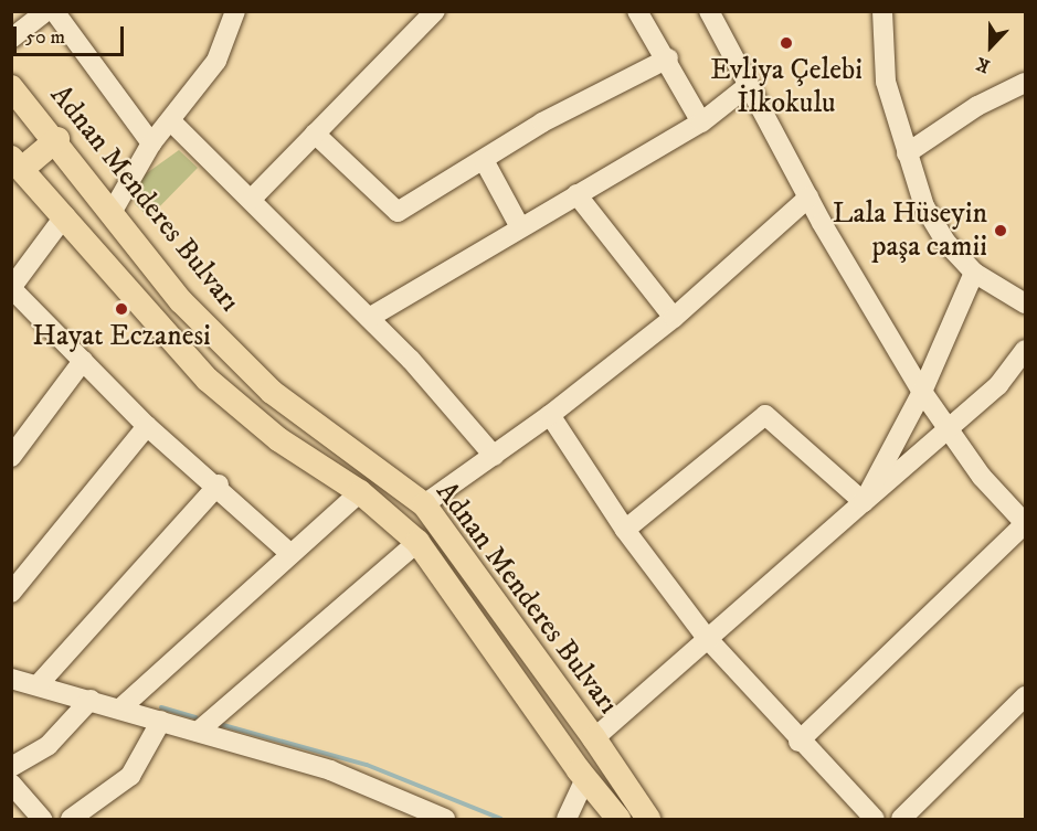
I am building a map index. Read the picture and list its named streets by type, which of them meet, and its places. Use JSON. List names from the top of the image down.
{
  "streets": {
    "main road": ["Adnan Menderes Bulvarı"]
  },
  "places": ["Evliya Çelebi İlkokulu", "Lala Hüseyin paşa camii", "Hayat Eczanesi"],
  "scale_bar": "50 m",
  "north": "bottom"
}
